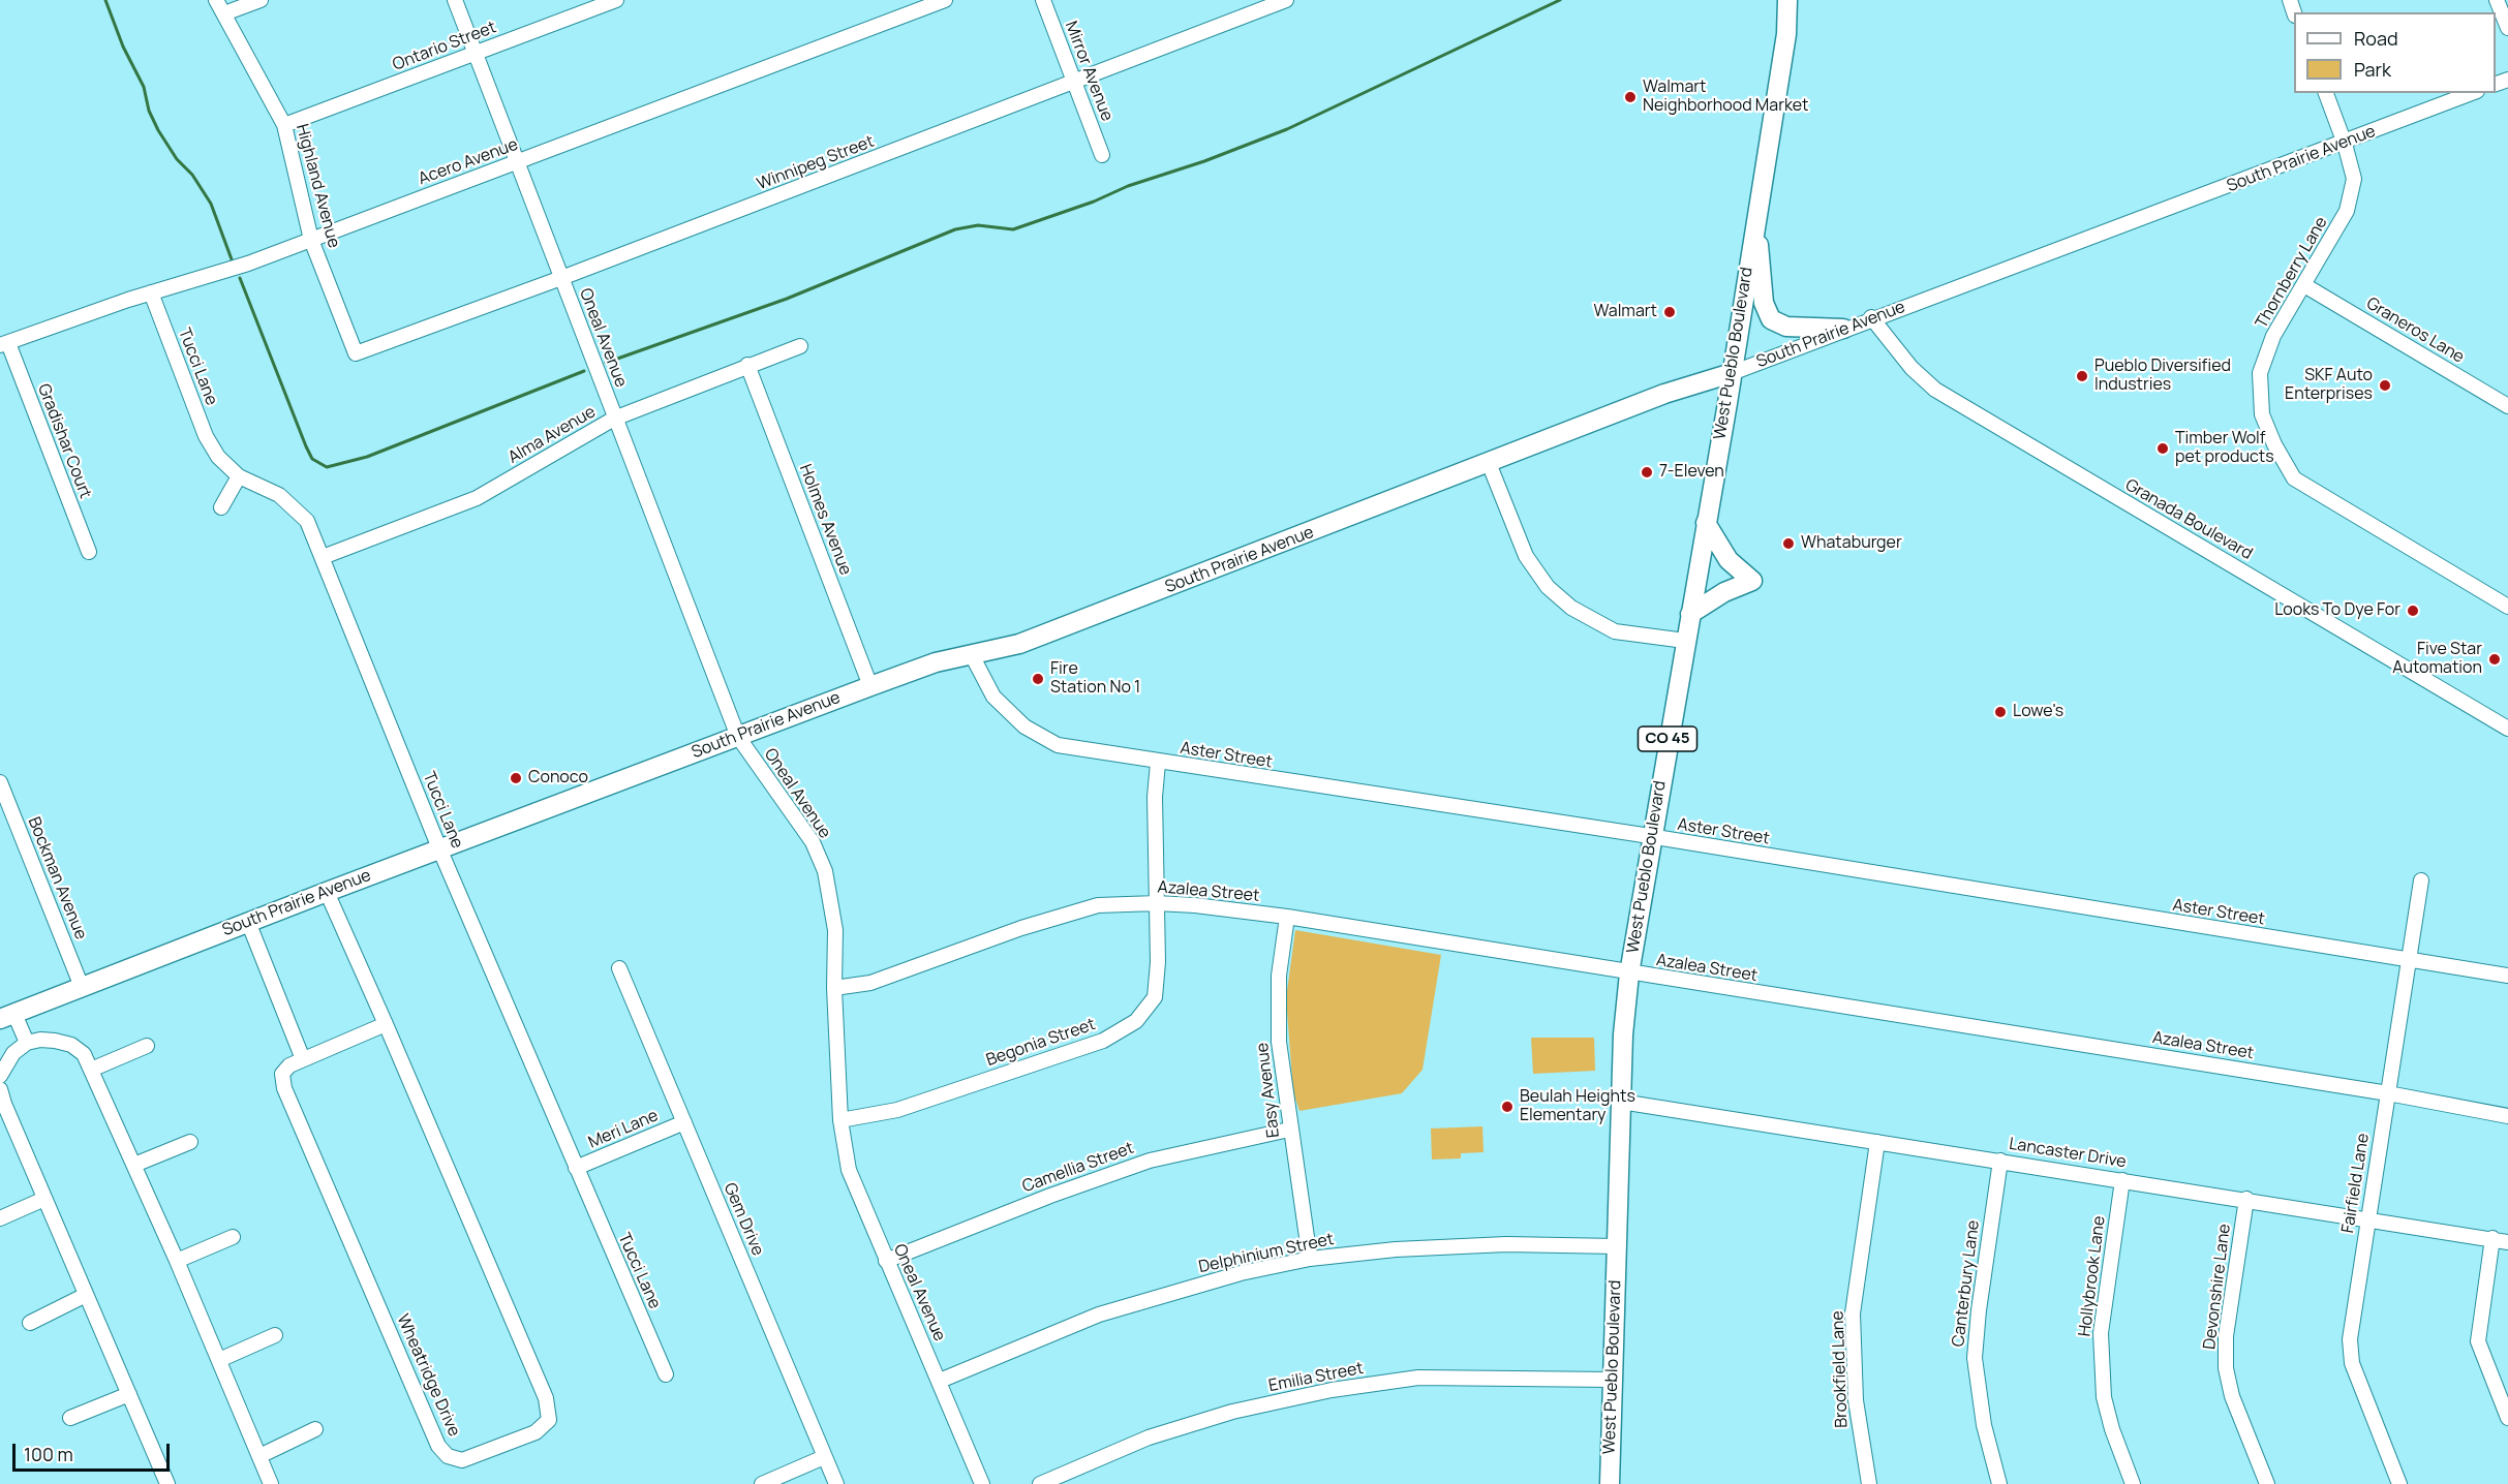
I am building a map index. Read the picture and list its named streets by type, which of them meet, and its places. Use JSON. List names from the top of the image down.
{
  "streets": {
    "main road": ["South Prairie Avenue", "West Pueblo Boulevard", "CO 45"],
    "street": [
      "Ontario Street",
      "Mirror Avenue",
      "Acero Avenue",
      "Winnipeg Street",
      "Highland Avenue",
      "Thornberry Lane",
      "Graneros Lane",
      "Oneal Avenue",
      "Tucci Lane",
      "Alma Avenue",
      "Gradishar Court",
      "Holmes Avenue",
      "Granada Boulevard",
      "Aster Street",
      "Bockman Avenue",
      "Azalea Street",
      "Begonia Street",
      "Easy Avenue",
      "Meri Lane",
      "Lancaster Drive",
      "Camellia Street",
      "Fairfield Lane",
      "Gem Drive",
      "Delphinium Street",
      "Hollybrook Lane",
      "Canterbury Lane",
      "Devonshire Lane",
      "Brookfield Lane",
      "Wheatridge Drive",
      "Emilia Street"
    ]
  },
  "crossings": [
    ["Ontario Street", "Highland Avenue"],
    ["Ontario Street", "Oneal Avenue"],
    ["Mirror Avenue", "Winnipeg Street"],
    ["South Prairie Avenue", "Thornberry Lane"],
    ["South Prairie Avenue", "Oneal Avenue"],
    ["South Prairie Avenue", "West Pueblo Boulevard"],
    ["South Prairie Avenue", "Tucci Lane"],
    ["South Prairie Avenue", "Holmes Avenue"],
    ["South Prairie Avenue", "Granada Boulevard"],
    ["South Prairie Avenue", "Aster Street"],
    ["South Prairie Avenue", "Bockman Avenue"],
    ["South Prairie Avenue", "Wheatridge Drive"],
    ["Acero Avenue", "Highland Avenue"],
    ["Acero Avenue", "Oneal Avenue"],
    ["Acero Avenue", "Tucci Lane"],
    ["Acero Avenue", "Gradishar Court"],
    ["Winnipeg Street", "Highland Avenue"],
    ["Winnipeg Street", "Oneal Avenue"],
    ["Thornberry Lane", "Graneros Lane"],
    ["Oneal Avenue", "Alma Avenue"],
    ["Oneal Avenue", "Azalea Street"],
    ["Oneal Avenue", "Begonia Street"],
    ["Oneal Avenue", "Camellia Street"],
    ["Oneal Avenue", "Delphinium Street"],
    ["West Pueblo Boulevard", "Aster Street"],
    ["West Pueblo Boulevard", "Azalea Street"],
    ["West Pueblo Boulevard", "Lancaster Drive"],
    ["West Pueblo Boulevard", "Delphinium Street"],
    ["West Pueblo Boulevard", "Emilia Street"],
    ["Tucci Lane", "Alma Avenue"],
    ["Tucci Lane", "Meri Lane"],
    ["Alma Avenue", "Holmes Avenue"],
    ["Aster Street", "Begonia Street"],
    ["Aster Street", "Fairfield Lane"],
    ["Azalea Street", "Begonia Street"],
    ["Azalea Street", "Easy Avenue"],
    ["Azalea Street", "Fairfield Lane"],
    ["Easy Avenue", "Camellia Street"],
    ["Easy Avenue", "Delphinium Street"],
    ["Meri Lane", "Gem Drive"],
    ["Lancaster Drive", "Fairfield Lane"],
    ["Lancaster Drive", "Hollybrook Lane"],
    ["Lancaster Drive", "Canterbury Lane"],
    ["Lancaster Drive", "Devonshire Lane"],
    ["Lancaster Drive", "Brookfield Lane"]
  ],
  "places": [
    "Walmart Neighborhood Market",
    "Walmart",
    "Pueblo Diversified Industries",
    "SKF Auto Enterprises",
    "Timber Wolf pet products",
    "7-Eleven",
    "Whataburger",
    "Looks To Dye For",
    "Five Star Automation",
    "Fire Station No 1",
    "Lowe's",
    "Conoco",
    "Beulah Heights Elementary"
  ],
  "legend": ["Road", "Park"],
  "scale_bar": "100 m"
}
